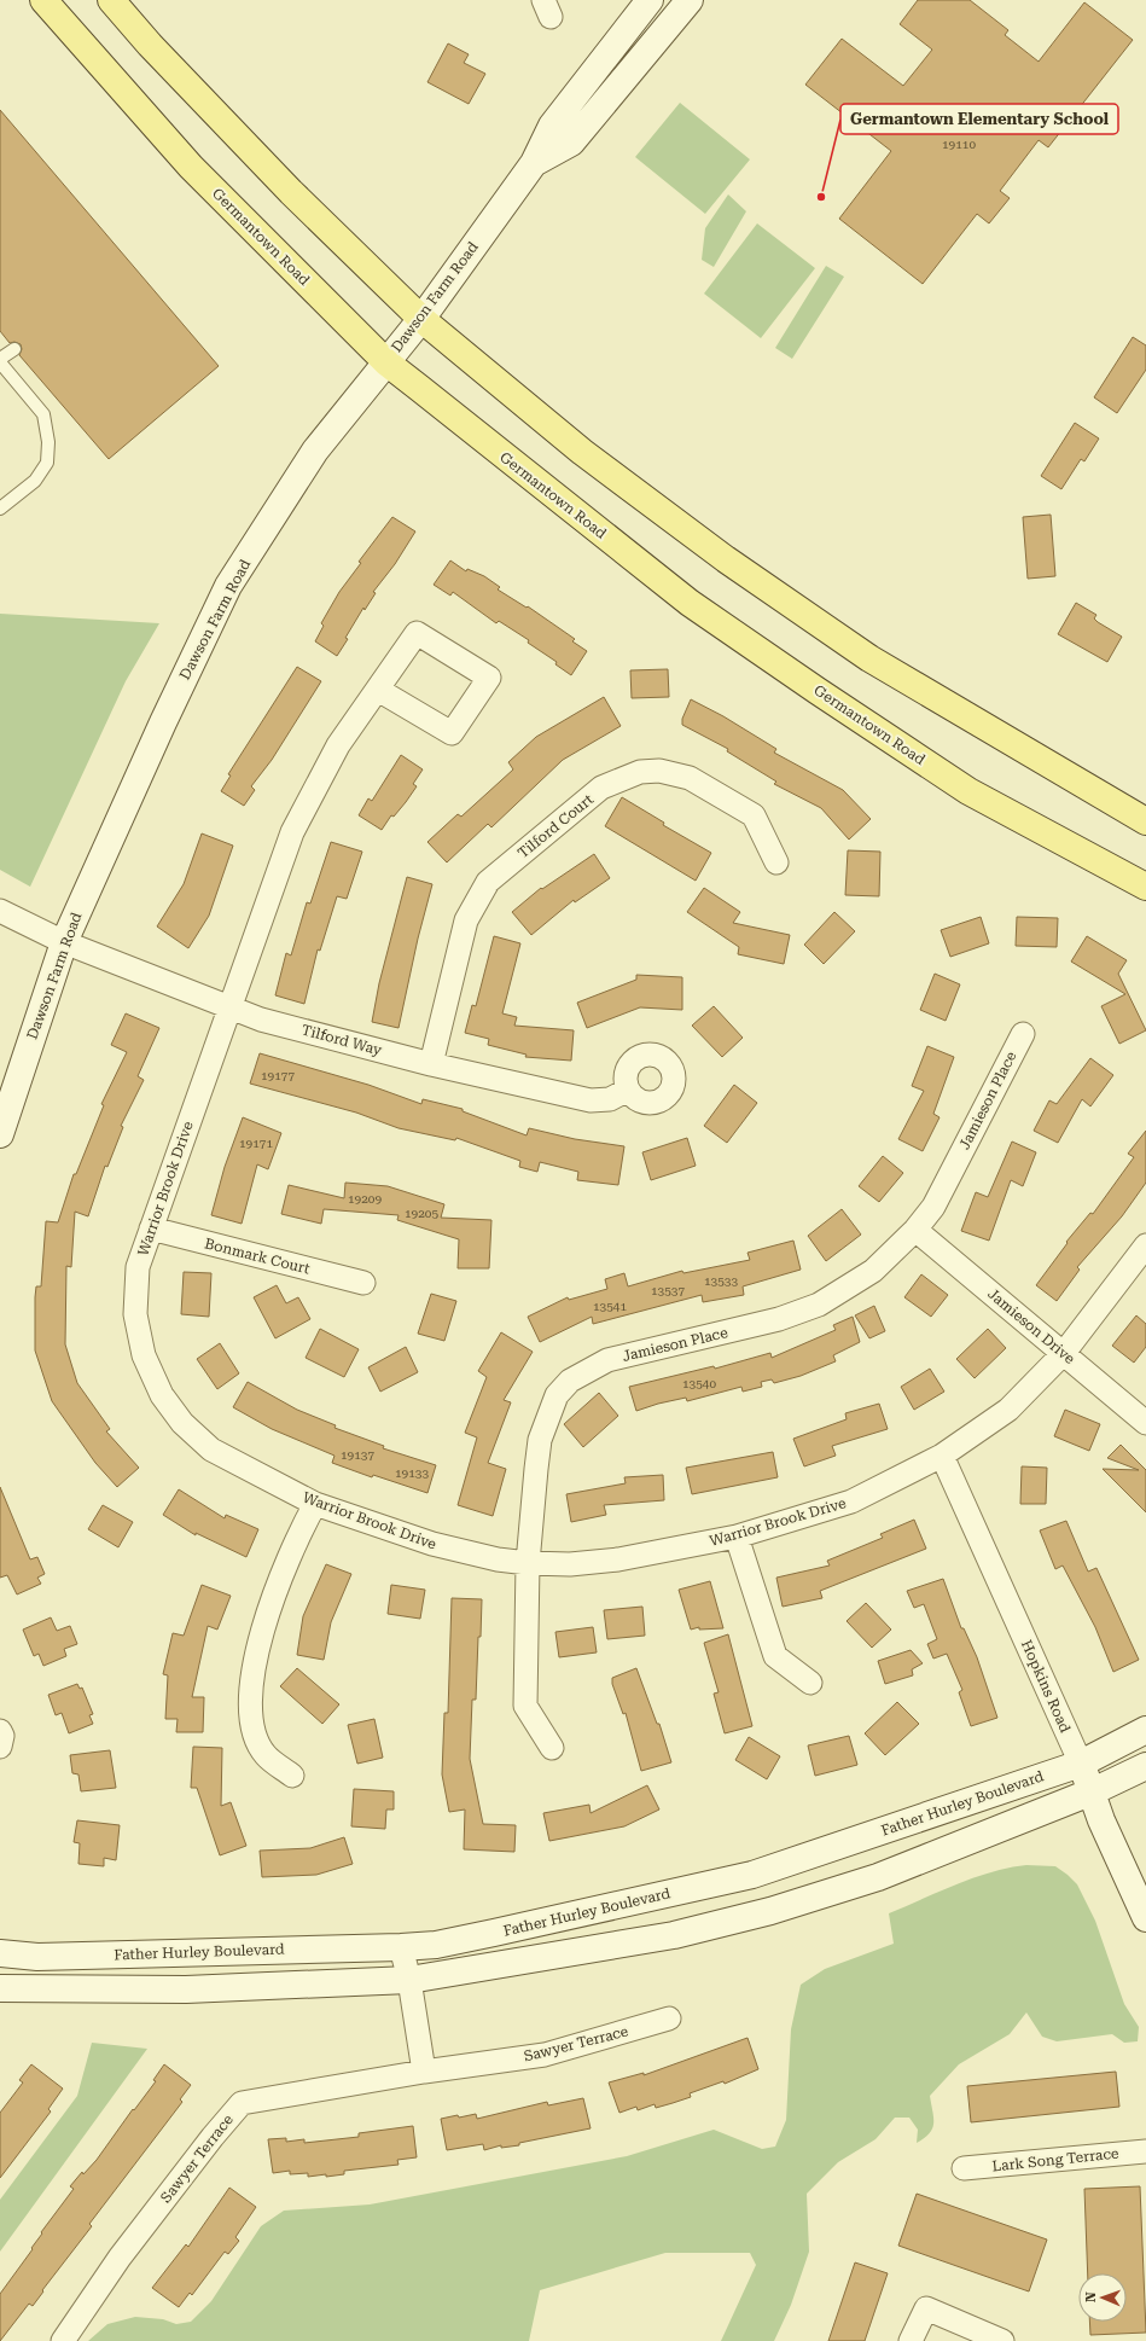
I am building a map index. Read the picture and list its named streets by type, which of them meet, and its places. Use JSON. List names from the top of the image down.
{
  "streets": {
    "main road": [
      "Germantown Road",
      "Dawson Farm Road",
      "Hopkins Road",
      "Father Hurley Boulevard"
    ],
    "street": [
      "Tilford Court",
      "Tilford Way",
      "Jamieson Place",
      "Warrior Brook Drive",
      "Bonmark Court",
      "Jamieson Drive",
      "Sawyer Terrace",
      "Lark Song Terrace"
    ]
  },
  "crossings": [
    ["Germantown Road", "Dawson Farm Road"],
    ["Dawson Farm Road", "Tilford Way"],
    ["Tilford Court", "Tilford Way"],
    ["Tilford Way", "Warrior Brook Drive"],
    ["Jamieson Place", "Warrior Brook Drive"],
    ["Jamieson Place", "Jamieson Drive"],
    ["Warrior Brook Drive", "Bonmark Court"],
    ["Warrior Brook Drive", "Jamieson Drive"],
    ["Warrior Brook Drive", "Hopkins Road"],
    ["Hopkins Road", "Father Hurley Boulevard"]
  ],
  "places": ["Germantown Elementary School"],
  "house_numbers": [
    "19110",
    "19177",
    "19171",
    "19209",
    "19205",
    "13533",
    "13537",
    "13541",
    "13540",
    "19137",
    "19133"
  ],
  "north": "left"
}
